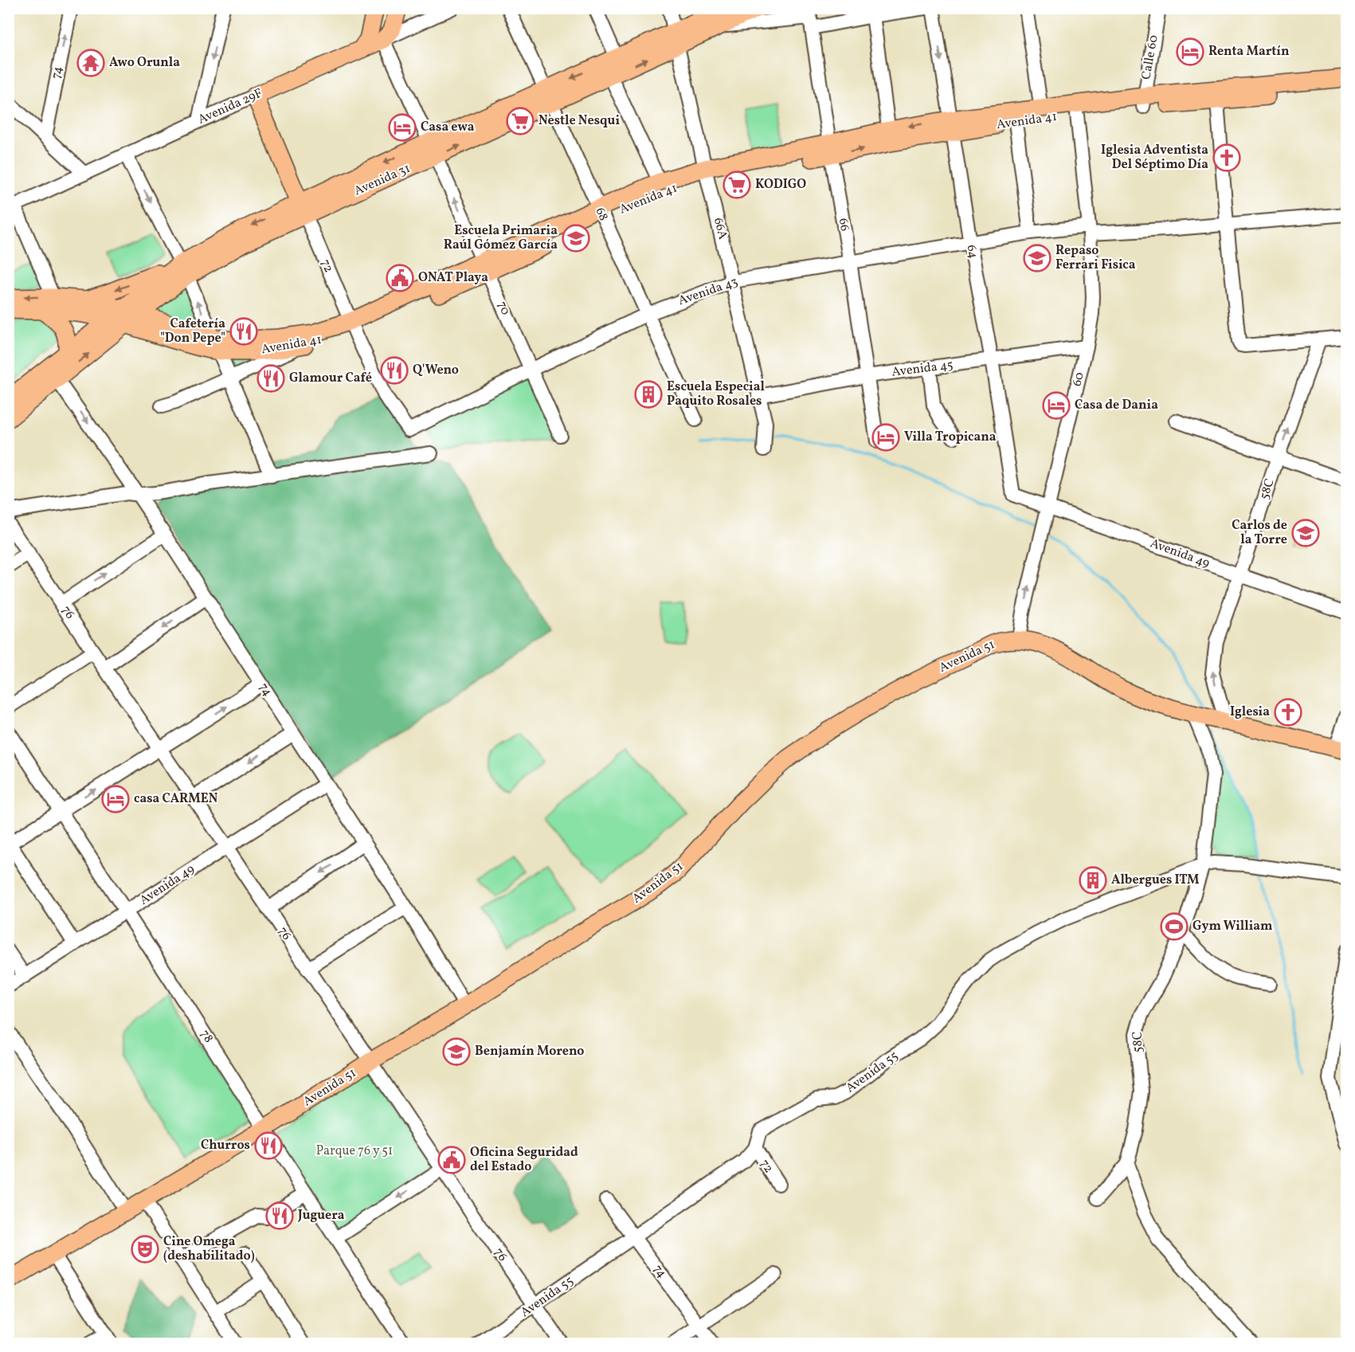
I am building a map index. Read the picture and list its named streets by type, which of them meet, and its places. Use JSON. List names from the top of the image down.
{
  "streets": {
    "main road": [
      "Avenida 29F",
      "Avenida 41",
      "Avenida 31",
      "72",
      "Avenida 51"
    ],
    "street": [
      "Calle 60",
      "74",
      "68",
      "66",
      "66A",
      "64",
      "Avenida 43",
      "70",
      "Avenida 45",
      "60",
      "58C",
      "Avenida 49",
      "76",
      "78",
      "Avenida 55"
    ]
  },
  "crossings": [
    ["Calle 60", "Avenida 41"],
    ["74", "Avenida 49"],
    ["74", "Avenida 51"],
    ["74", "Avenida 55"],
    ["Avenida 29F", "72"],
    ["Avenida 29F", "70"],
    ["Avenida 41", "Avenida 31"],
    ["Avenida 41", "68"],
    ["Avenida 41", "66"],
    ["Avenida 41", "66A"],
    ["Avenida 41", "64"],
    ["Avenida 41", "72"],
    ["Avenida 41", "70"],
    ["Avenida 41", "60"],
    ["Avenida 31", "68"],
    ["Avenida 31", "66A"],
    ["Avenida 31", "72"],
    ["Avenida 31", "70"],
    ["68", "Avenida 43"],
    ["66", "Avenida 43"],
    ["66", "Avenida 45"],
    ["66A", "Avenida 43"],
    ["66A", "Avenida 45"],
    ["64", "Avenida 43"],
    ["64", "Avenida 45"],
    ["64", "Avenida 49"],
    ["72", "Avenida 43"],
    ["72", "Avenida 55"],
    ["Avenida 43", "70"],
    ["Avenida 43", "60"],
    ["Avenida 45", "60"],
    ["60", "Avenida 49"],
    ["60", "Avenida 51"],
    ["58C", "Avenida 49"],
    ["58C", "Avenida 51"],
    ["58C", "Avenida 55"],
    ["Avenida 49", "76"],
    ["Avenida 49", "78"],
    ["76", "Avenida 51"],
    ["76", "Avenida 55"],
    ["Avenida 51", "78"]
  ],
  "parks": ["Parque 76 y 51"],
  "places": {
    "hotel": [
      "Renta Martín",
      "Casa ewa",
      "Casa de Dania",
      "Villa Tropicana",
      "casa CARMEN"
    ],
    "temple": ["Awo Orunla"],
    "supermarket": ["Nestle Nesqui", "KODIGO"],
    "church": ["Iglesia Adventista Del Séptimo Día", "Iglesia"],
    "school or university": [
      "Escuela Primaria Raúl Gómez García",
      "Repaso Ferrari Fisica",
      "Carlos de la Torre",
      "Benjamín Moreno"
    ],
    "public building": ["ONAT Playa", "Oficina Seguridad del Estado"],
    "restaurant": [
      "Cafetería \"Don Pepe\"",
      "Q'Weno",
      "Glamour Café",
      "Churros",
      "Juguera"
    ],
    "building": ["Escuela Especial Paquito Rosales", "Albergues ITM"],
    "sports": ["Gym William"],
    "theatre": ["Cine Omega (deshabilitado)"]
  }
}
